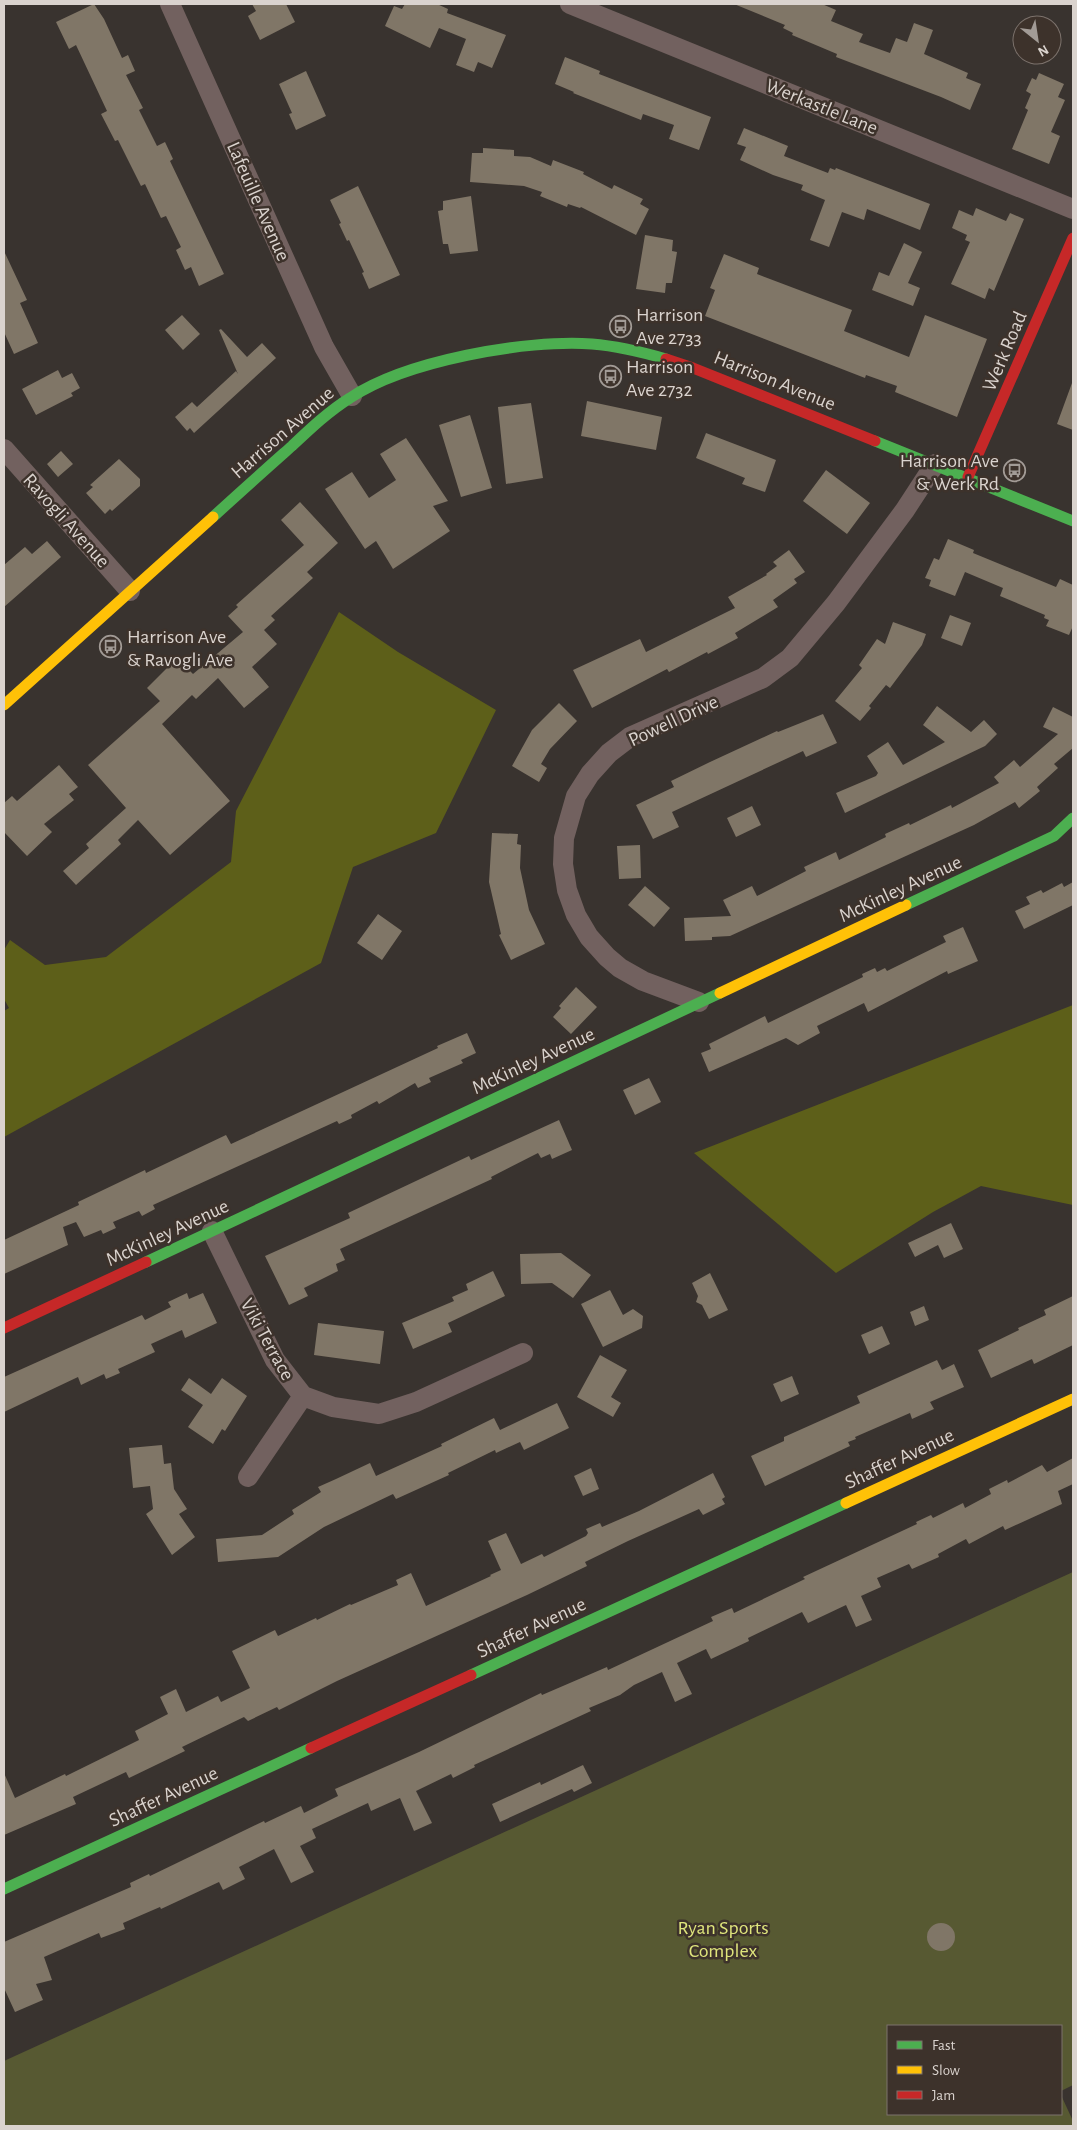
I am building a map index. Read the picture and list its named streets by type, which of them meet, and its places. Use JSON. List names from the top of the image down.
{
  "streets": {
    "street": [
      "Werkastle Lane",
      "Lafeuille Avenue",
      "Werk Road",
      "Harrison Avenue",
      "Ravogli Avenue",
      "Powell Drive",
      "McKinley Avenue",
      "Viki Terrace",
      "Shaffer Avenue"
    ]
  },
  "crossings": [
    ["Lafeuille Avenue", "Harrison Avenue"],
    ["Werk Road", "Harrison Avenue"],
    ["Harrison Avenue", "Ravogli Avenue"],
    ["Harrison Avenue", "Powell Drive"],
    ["Powell Drive", "McKinley Avenue"],
    ["McKinley Avenue", "Viki Terrace"]
  ],
  "parks": ["Ryan Sports Complex"],
  "places": {
    "bus stop": [
      "Harrison Ave 2733",
      "Harrison Ave 2732",
      "Harrison Ave & Werk Rd",
      "Harrison Ave & Ravogli Ave"
    ]
  },
  "legend": ["Fast", "Slow", "Jam"],
  "north": "bottom right"
}
